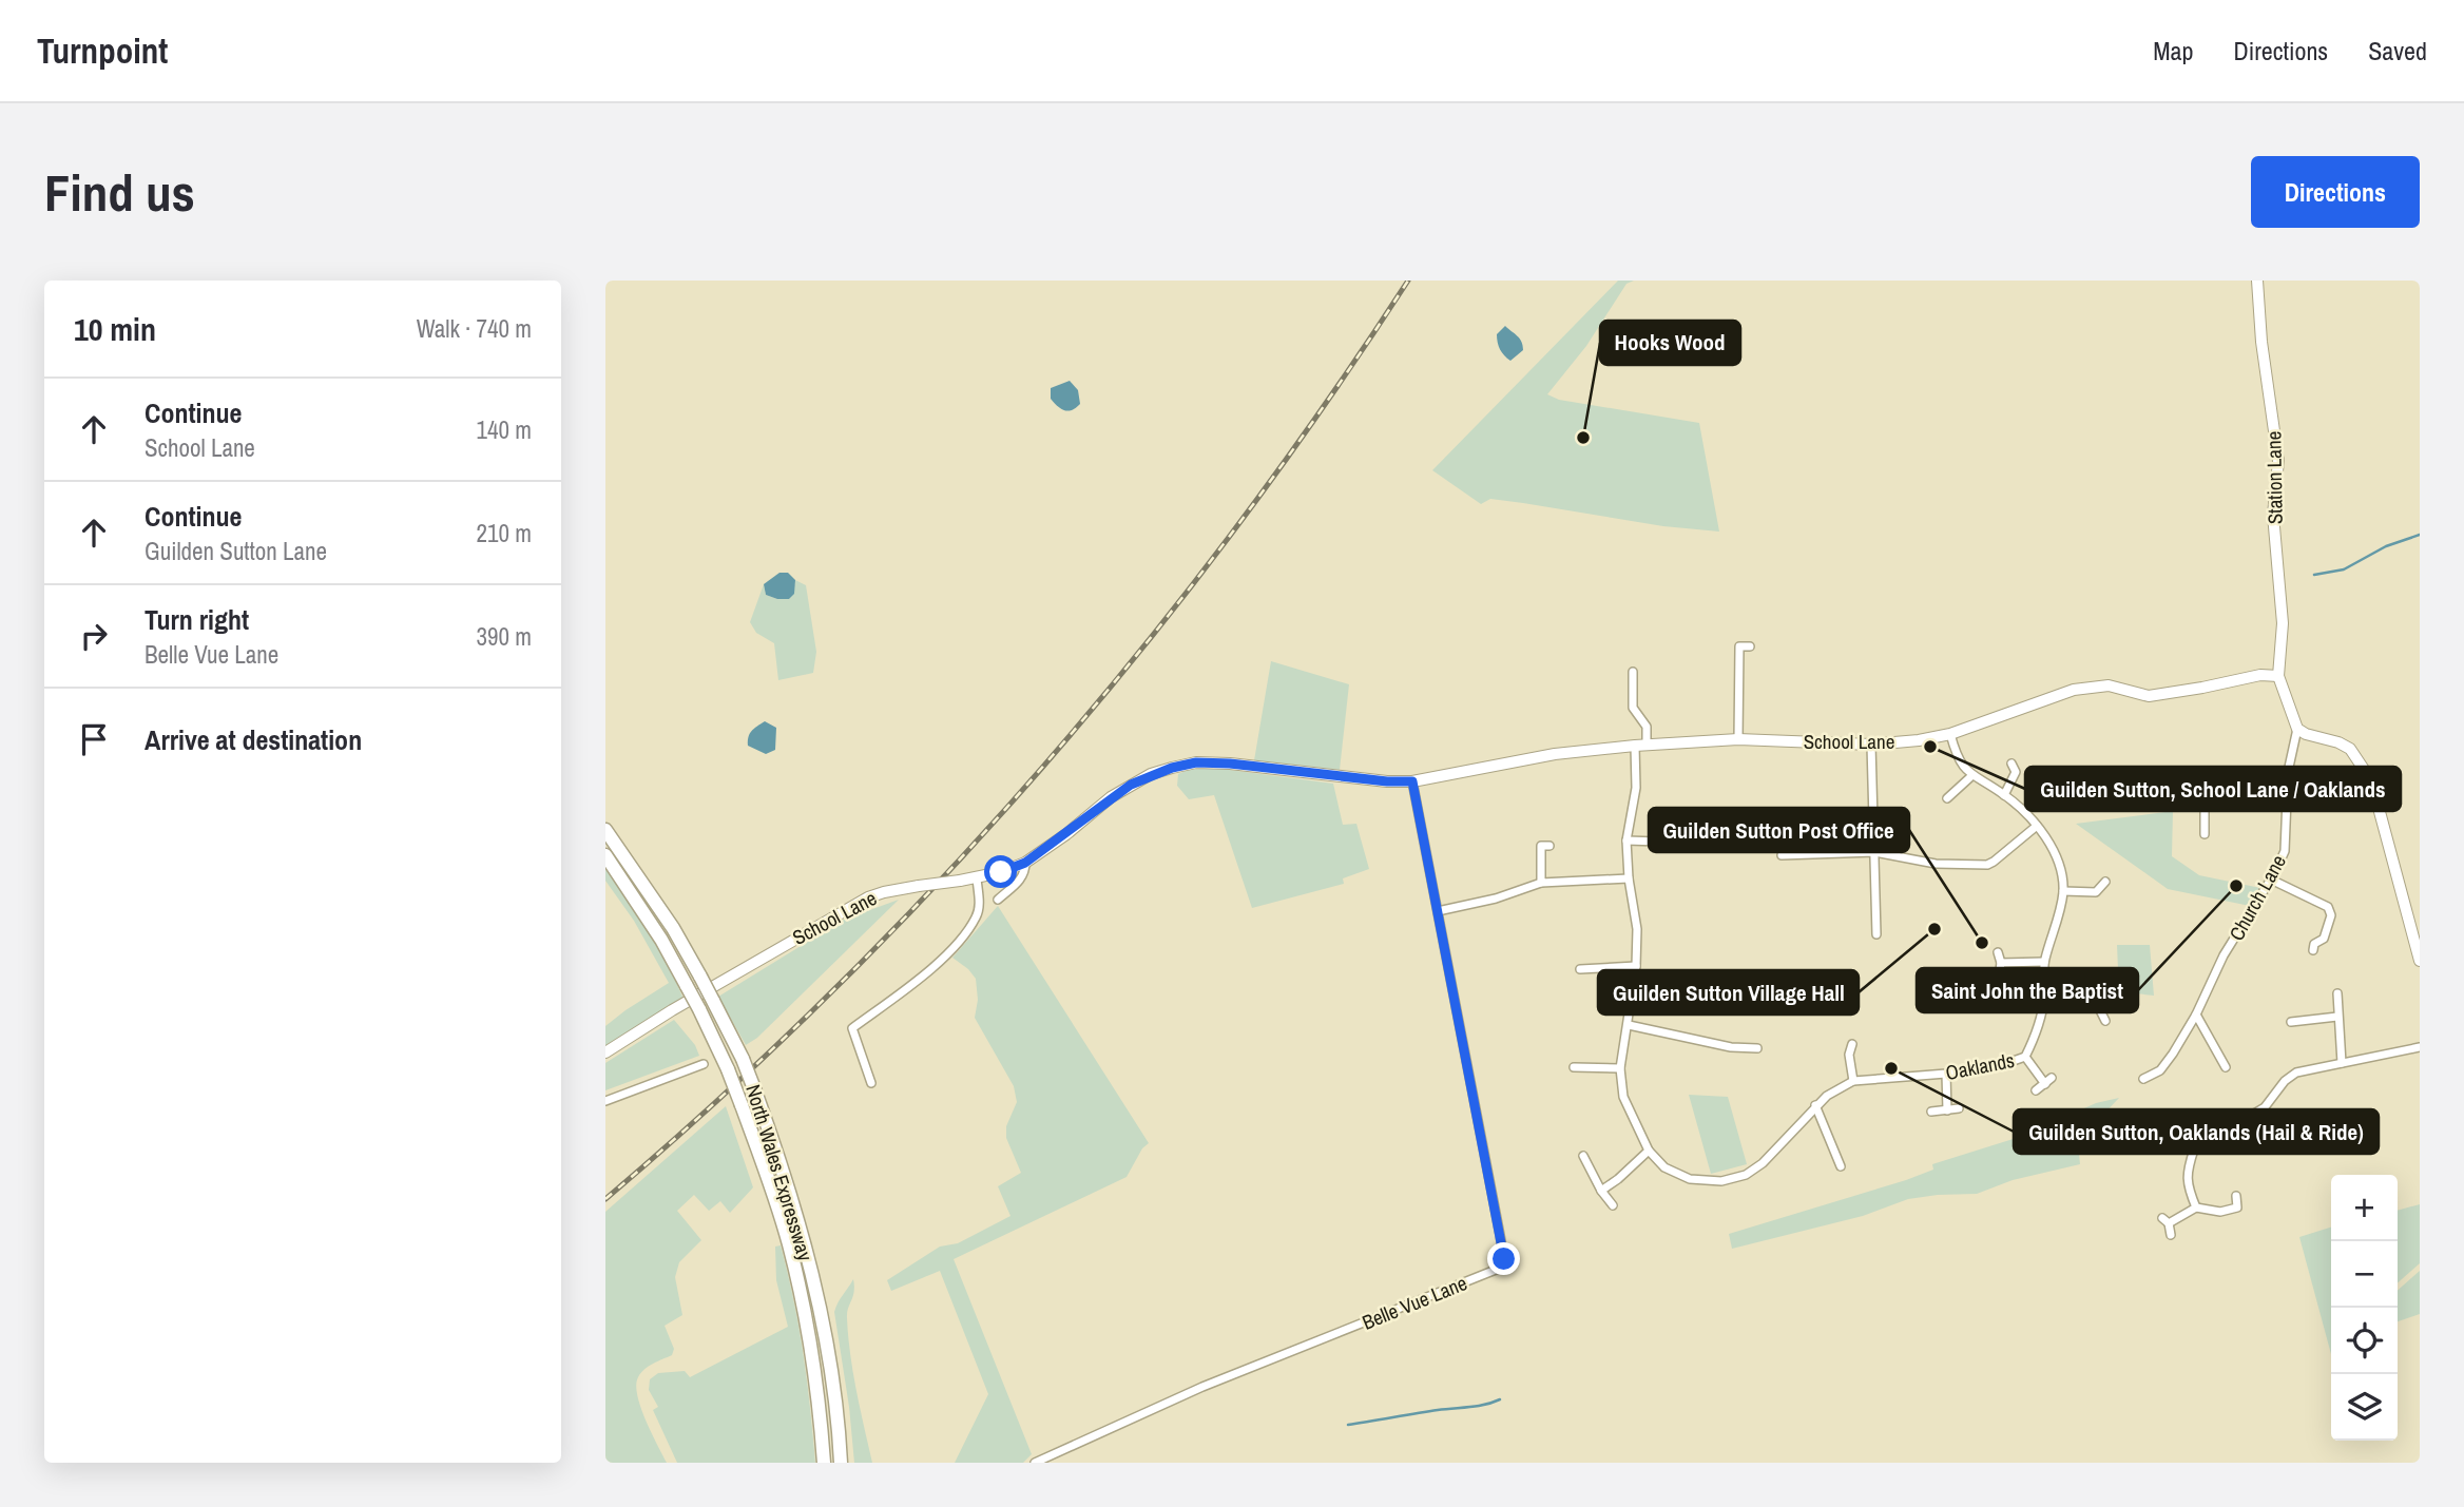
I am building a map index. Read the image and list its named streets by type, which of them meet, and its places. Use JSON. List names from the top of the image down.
{
  "streets": {
    "highway": ["North Wales Expressway"],
    "street": [
      "Station Lane",
      "School Lane",
      "Church Lane",
      "Oaklands",
      "Belle Vue Lane"
    ]
  },
  "crossings": [
    ["Station Lane", "School Lane"],
    ["School Lane", "Oaklands"],
    ["School Lane", "Belle Vue Lane"]
  ],
  "places": [
    "Hooks Wood",
    "Guilden Sutton, School Lane / Oaklands",
    "Saint John the Baptist",
    "Guilden Sutton Village Hall",
    "Guilden Sutton Post Office",
    "Guilden Sutton, Oaklands (Hail & Ride)"
  ],
  "page": {
    "header": "Turnpoint",
    "nav": ["Map", "Directions", "Saved"],
    "buttons": "Directions",
    "title": "Find us",
    "heading": ["10 min", "Walk · 740 m"],
    "list": [
      ["Continue", "School Lane", "140 m"],
      ["Continue", "Guilden Sutton Lane", "210 m"],
      ["Turn right", "Belle Vue Lane", "390 m"],
      "Arrive at destination"
    ],
    "map_buttons": ["+", "−"]
  }
}
